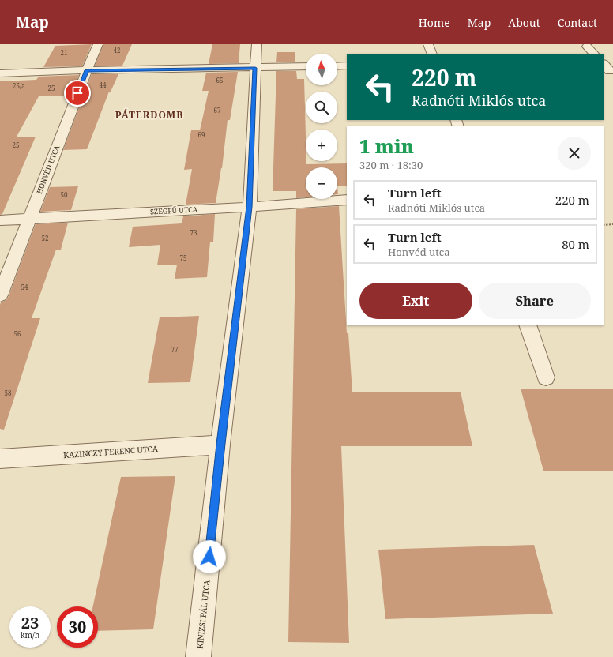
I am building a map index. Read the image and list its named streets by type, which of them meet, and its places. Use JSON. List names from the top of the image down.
{
  "streets": {
    "street": [
      "HONVÉD UTCA",
      "SZEGFŰ UTCA",
      "KAZINCZY FERENC UTCA",
      "KINIZSI PÁL UTCA"
    ]
  },
  "crossings": [
    ["HONVÉD UTCA", "SZEGFŰ UTCA"],
    ["SZEGFŰ UTCA", "KINIZSI PÁL UTCA"],
    ["KAZINCZY FERENC UTCA", "KINIZSI PÁL UTCA"]
  ],
  "districts": ["PÁTERDOMB"],
  "house_numbers": [
    "42",
    "21",
    "65",
    "44",
    "25/a",
    "25",
    "67",
    "69",
    "25",
    "50",
    "73",
    "52",
    "75",
    "54",
    "56",
    "77",
    "58"
  ],
  "north": "top",
  "page": {
    "header": "Map",
    "nav": [
      "Home",
      "Map",
      "About",
      "Contact"
    ],
    "map_buttons": ["+", "−"],
    "turn": ["220 m", "Radnóti Miklós utca"],
    "heading": ["1 min", "320 m · 18:30"],
    "list": [
      {
        "name": "Turn left",
        "note": "Radnóti Miklós utca",
        "value": "220 m"
      },
      {
        "name": "Turn left",
        "note": "Honvéd utca",
        "value": "80 m"
      }
    ],
    "buttons": ["Exit", "Share"],
    "speed": "23 km/h",
    "limit": "30"
  }
}
